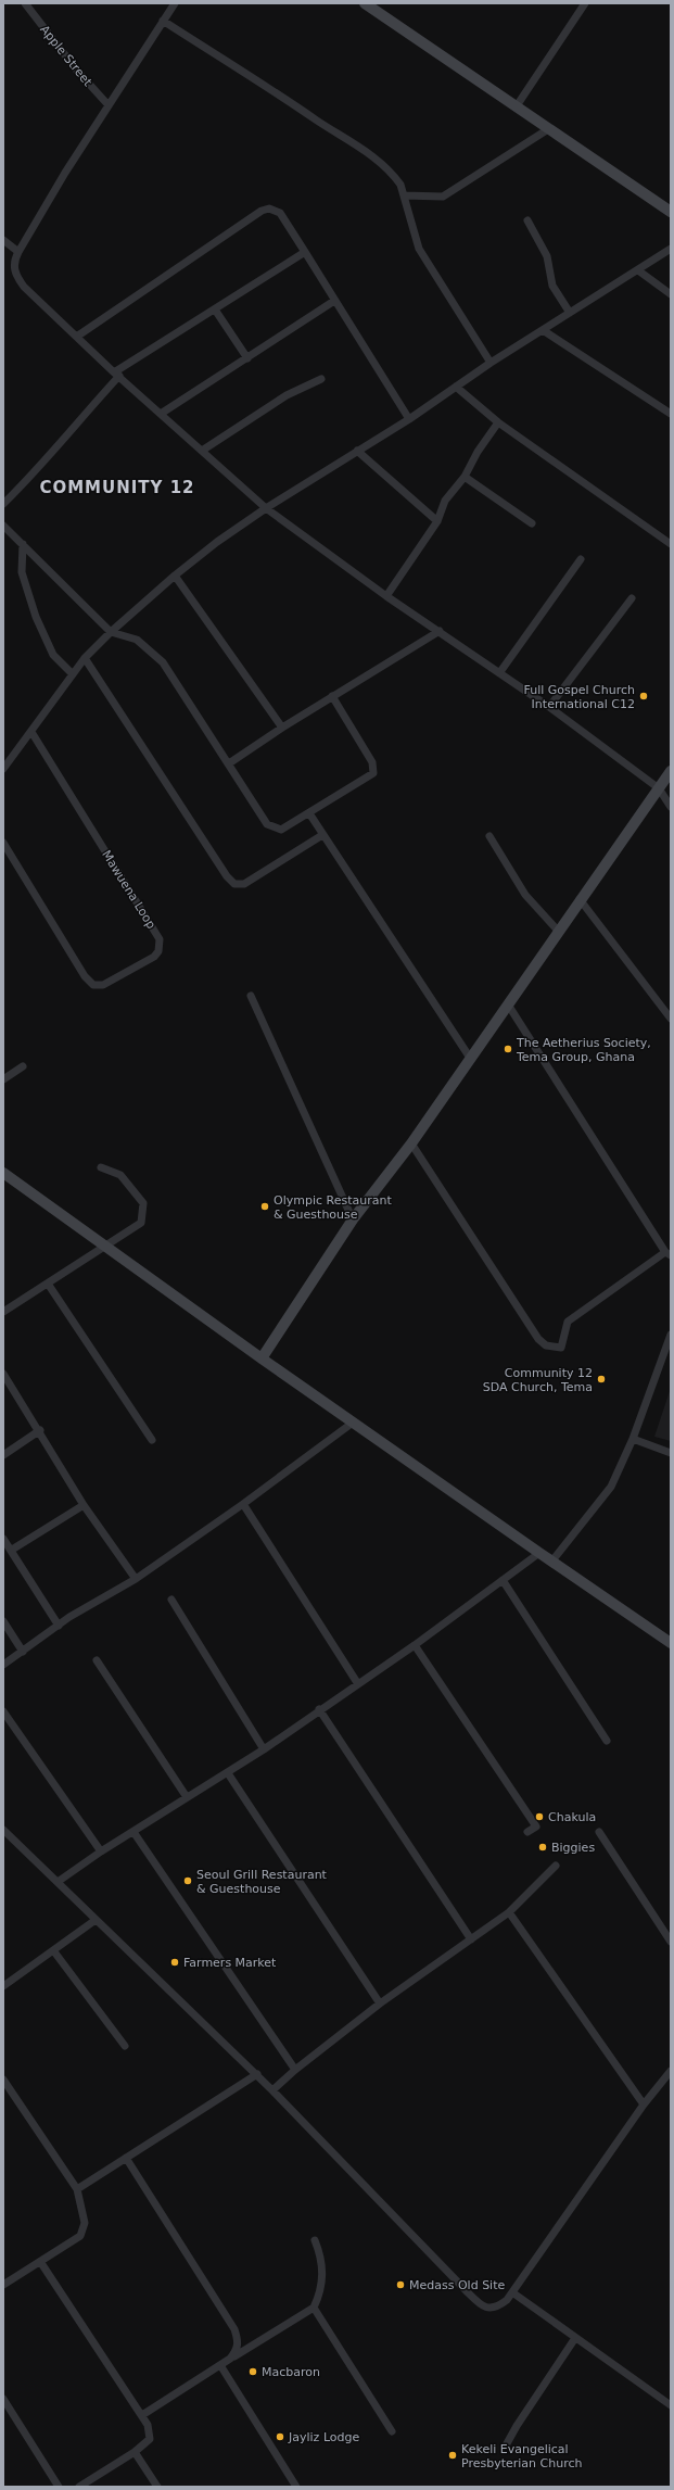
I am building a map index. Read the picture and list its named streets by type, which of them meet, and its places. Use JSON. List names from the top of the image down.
{
  "streets": {
    "street": ["Apple Street", "Mawuena Loop"]
  },
  "districts": ["COMMUNITY 12"],
  "places": [
    "Full Gospel Church International C12",
    "The Aetherius Society, Tema Group, Ghana",
    "Olympic Restaurant & Guesthouse",
    "Community 12 SDA Church, Tema",
    "Chakula",
    "Biggies",
    "Seoul Grill Restaurant & Guesthouse",
    "Farmers Market",
    "Medass Old Site",
    "Macbaron",
    "Jayliz Lodge",
    "Kekeli Evangelical Presbyterian Church"
  ]
}
